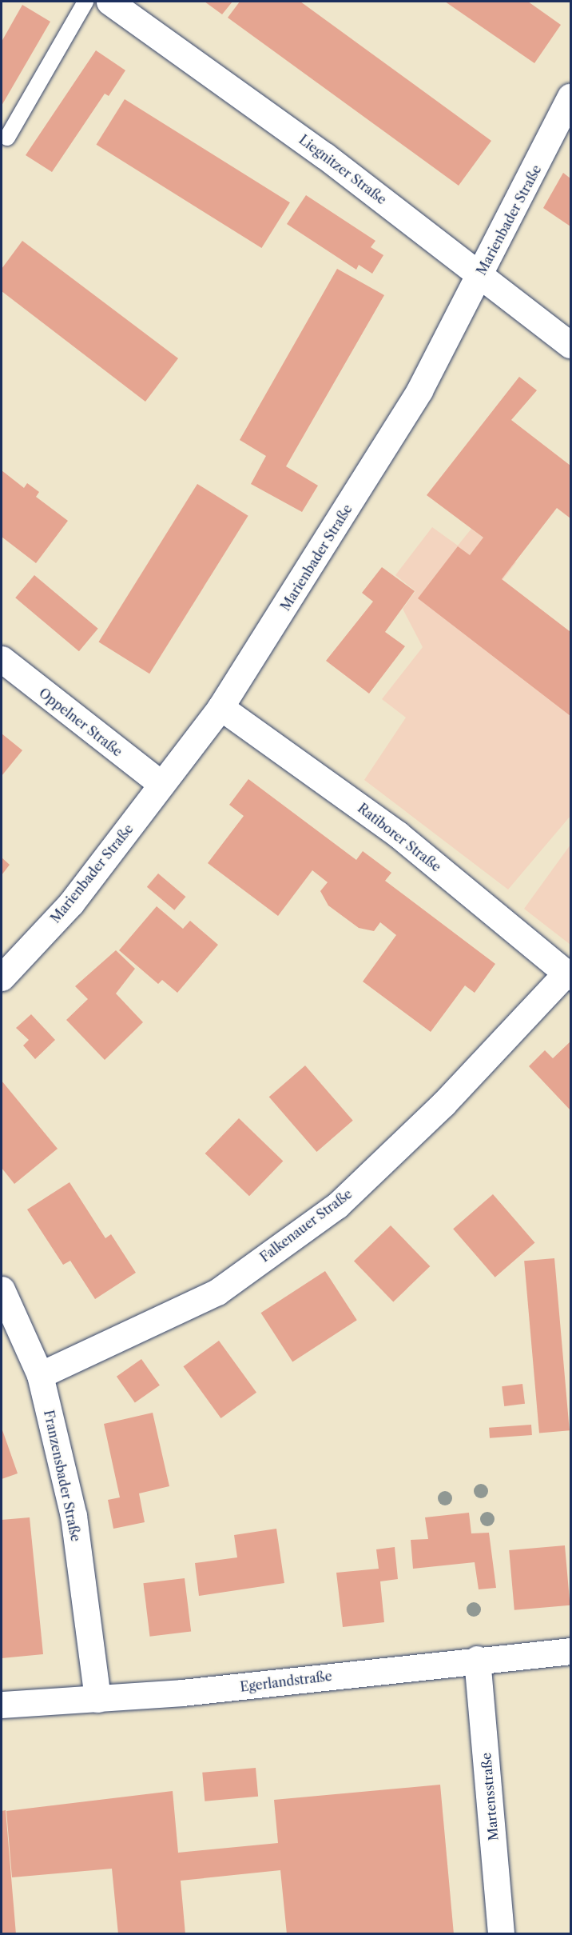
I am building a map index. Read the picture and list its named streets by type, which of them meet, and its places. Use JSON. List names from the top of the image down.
{
  "streets": {
    "street": [
      "Liegnitzer Straße",
      "Marienbader Straße",
      "Oppelner Straße",
      "Ratiborer Straße",
      "Falkenauer Straße",
      "Franzensbader Straße",
      "Egerlandstraße",
      "Martensstraße"
    ]
  },
  "crossings": [
    ["Liegnitzer Straße", "Marienbader Straße"],
    ["Marienbader Straße", "Oppelner Straße"],
    ["Marienbader Straße", "Ratiborer Straße"],
    ["Ratiborer Straße", "Falkenauer Straße"],
    ["Falkenauer Straße", "Franzensbader Straße"],
    ["Franzensbader Straße", "Egerlandstraße"],
    ["Egerlandstraße", "Martensstraße"]
  ]
}
